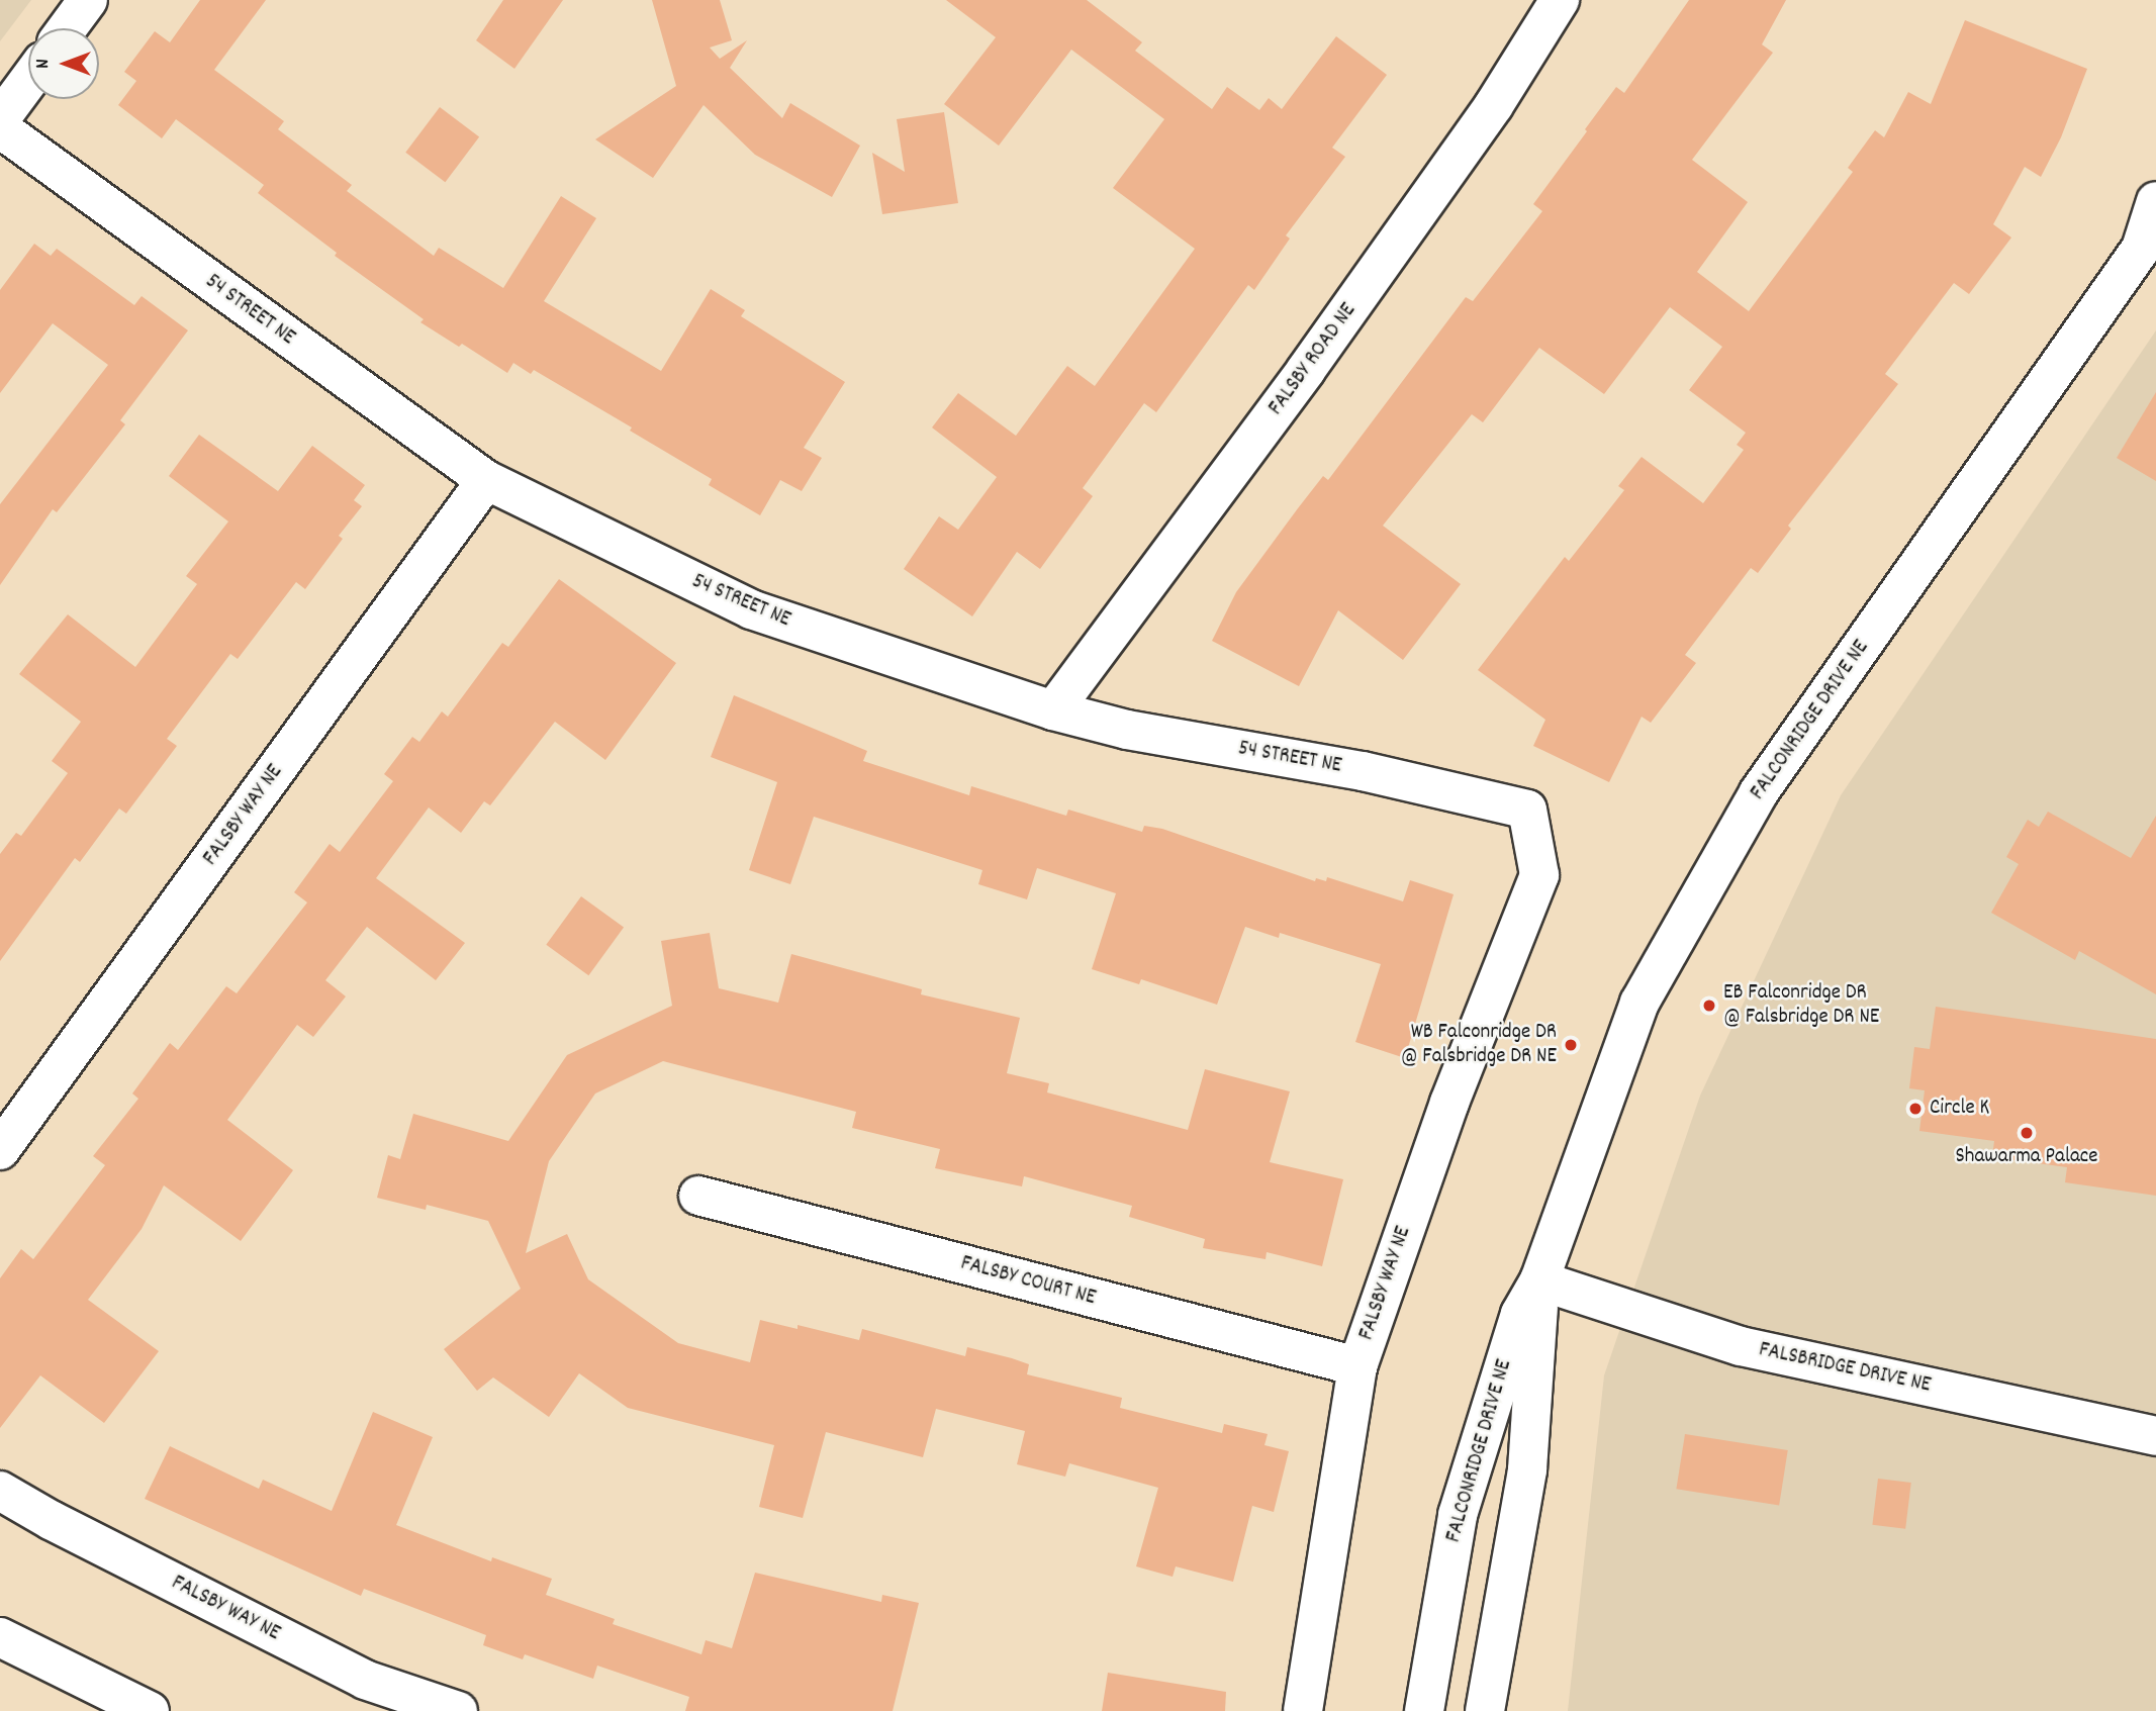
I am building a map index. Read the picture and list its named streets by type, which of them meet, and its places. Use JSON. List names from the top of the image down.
{
  "streets": {
    "street": [
      "54 STREET NE",
      "FALSBY ROAD NE",
      "FALCONRIDGE DRIVE NE",
      "FALSBY WAY NE",
      "FALSBY COURT NE",
      "FALSBRIDGE DRIVE NE"
    ]
  },
  "crossings": [
    ["54 STREET NE", "FALSBY ROAD NE"],
    ["54 STREET NE", "FALSBY WAY NE"],
    ["FALCONRIDGE DRIVE NE", "FALSBRIDGE DRIVE NE"],
    ["FALSBY WAY NE", "FALSBY COURT NE"]
  ],
  "places": [
    "EB Falconridge DR @ Falsbridge DR NE",
    "WB Falconridge DR @ Falsbridge DR NE",
    "Circle K",
    "Shawarma Palace"
  ],
  "north": "left"
}
